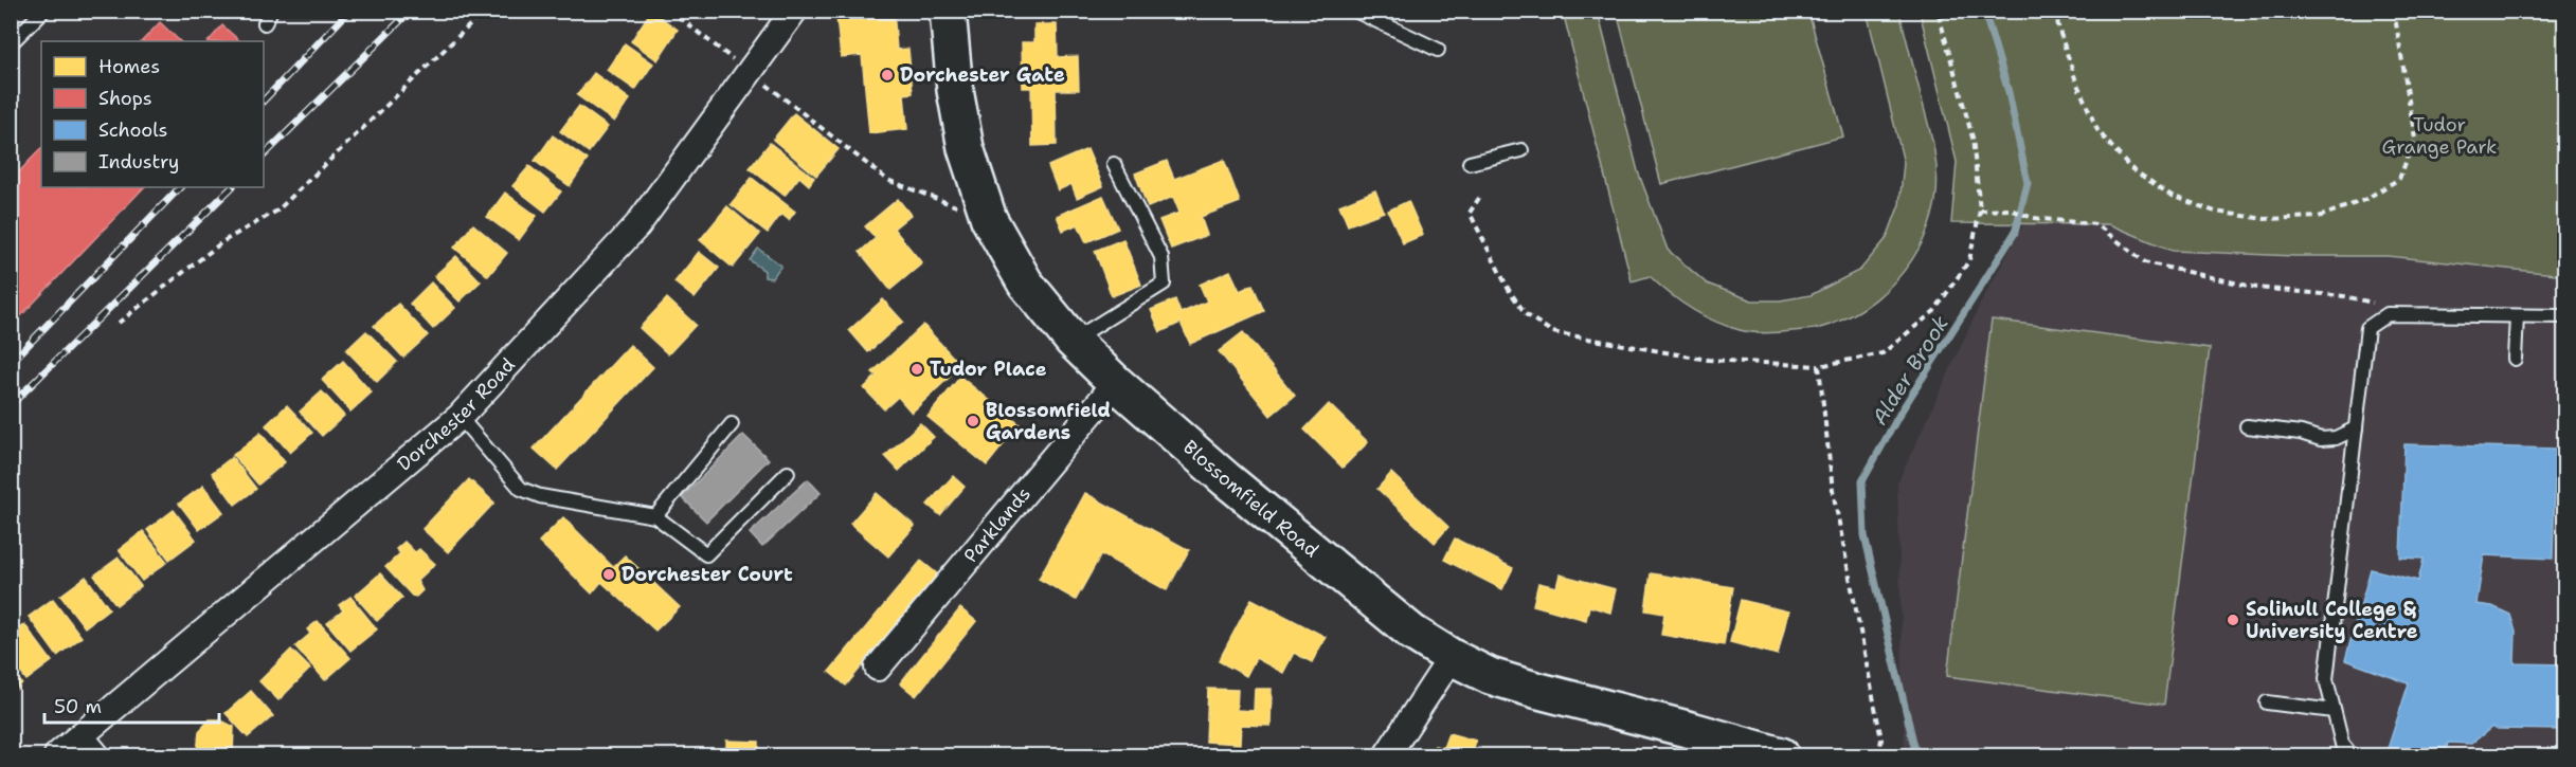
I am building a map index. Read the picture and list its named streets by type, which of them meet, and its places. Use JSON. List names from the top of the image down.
{
  "streets": {
    "main road": ["Blossomfield Road"],
    "street": ["Dorchester Road", "Parklands"]
  },
  "crossings": [
    ["Blossomfield Road", "Parklands"]
  ],
  "water": ["Alder Brook"],
  "parks": ["Tudor Grange Park"],
  "places": [
    "Dorchester Gate",
    "Tudor Place",
    "Blossomfield Gardens",
    "Dorchester Court",
    "Solihull College & University Centre"
  ],
  "legend": [
    "Homes",
    "Shops",
    "Schools",
    "Industry"
  ],
  "scale_bar": "50 m"
}
